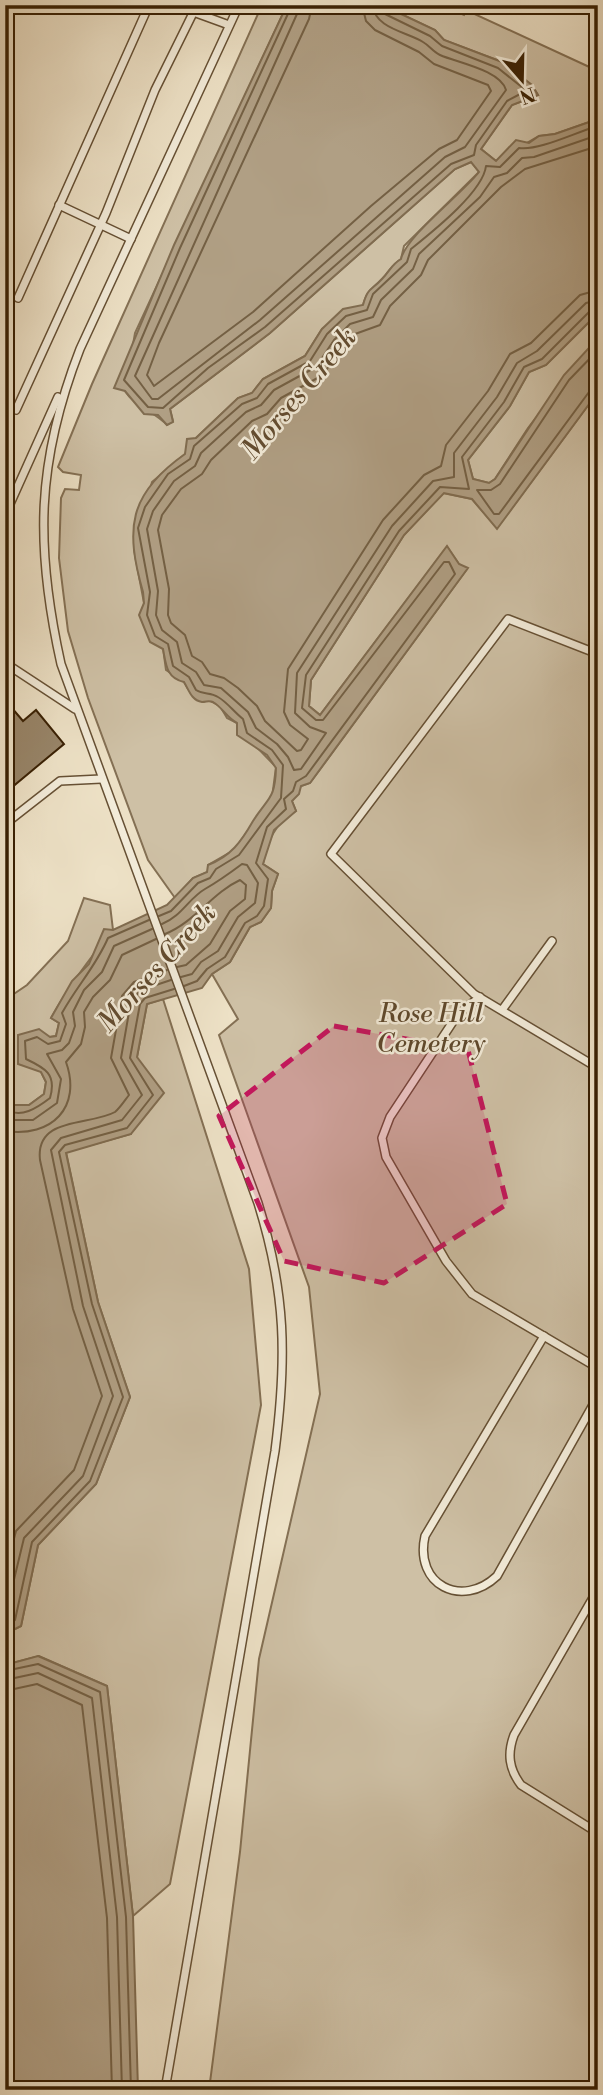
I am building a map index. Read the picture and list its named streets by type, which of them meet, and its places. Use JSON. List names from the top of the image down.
{
  "water": ["Morses Creek"],
  "parks": ["Rose Hill Cemetery"],
  "north": "bottom"
}
